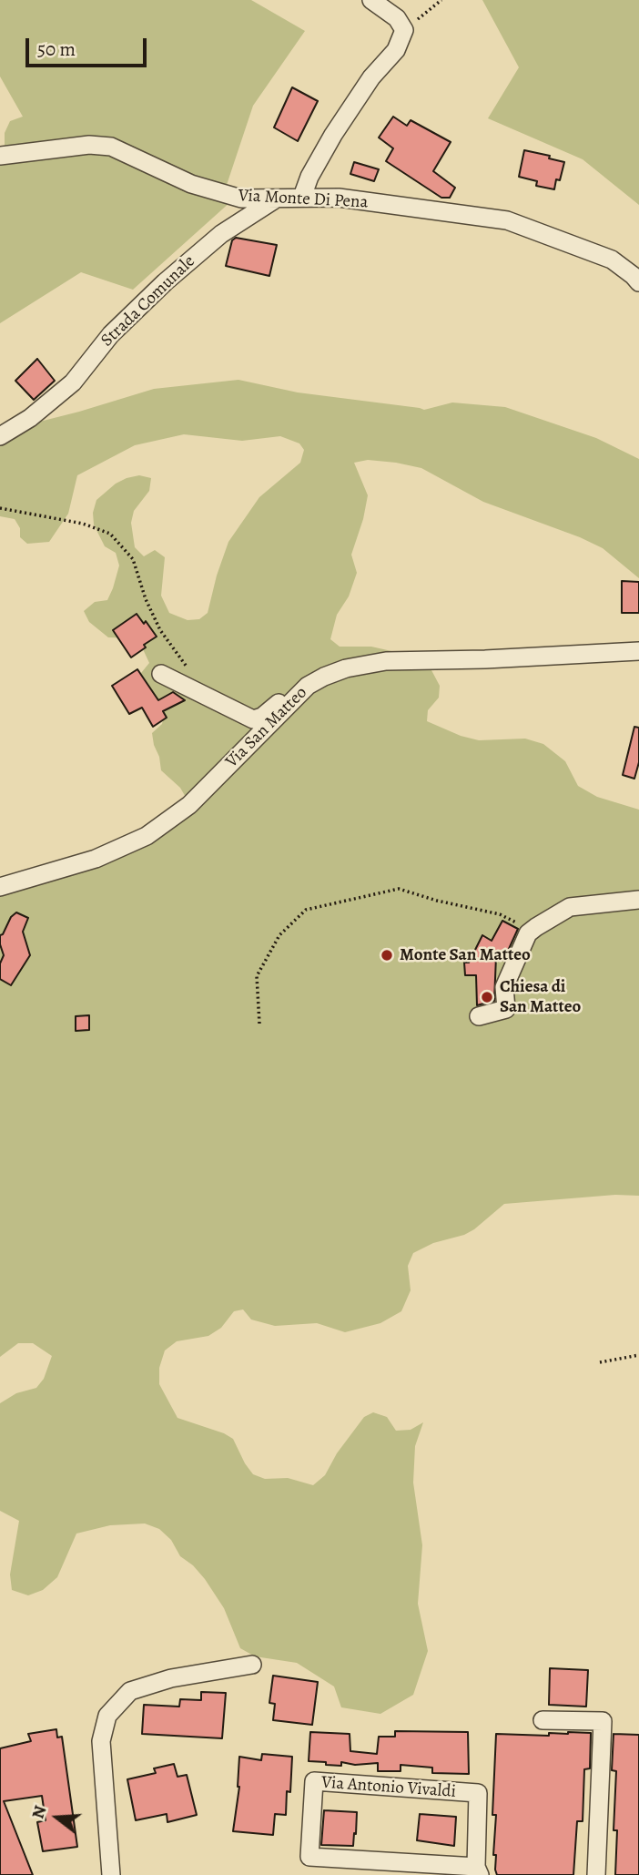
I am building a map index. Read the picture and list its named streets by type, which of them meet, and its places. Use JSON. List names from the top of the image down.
{
  "streets": {
    "street": [
      "Via Monte Di Pena",
      "Strada Comunale",
      "Via San Matteo",
      "Via Antonio Vivaldi"
    ]
  },
  "crossings": [
    ["Via Monte Di Pena", "Strada Comunale"]
  ],
  "places": ["Monte San Matteo", "Chiesa di San Matteo"],
  "scale_bar": "50 m",
  "north": "left"
}
